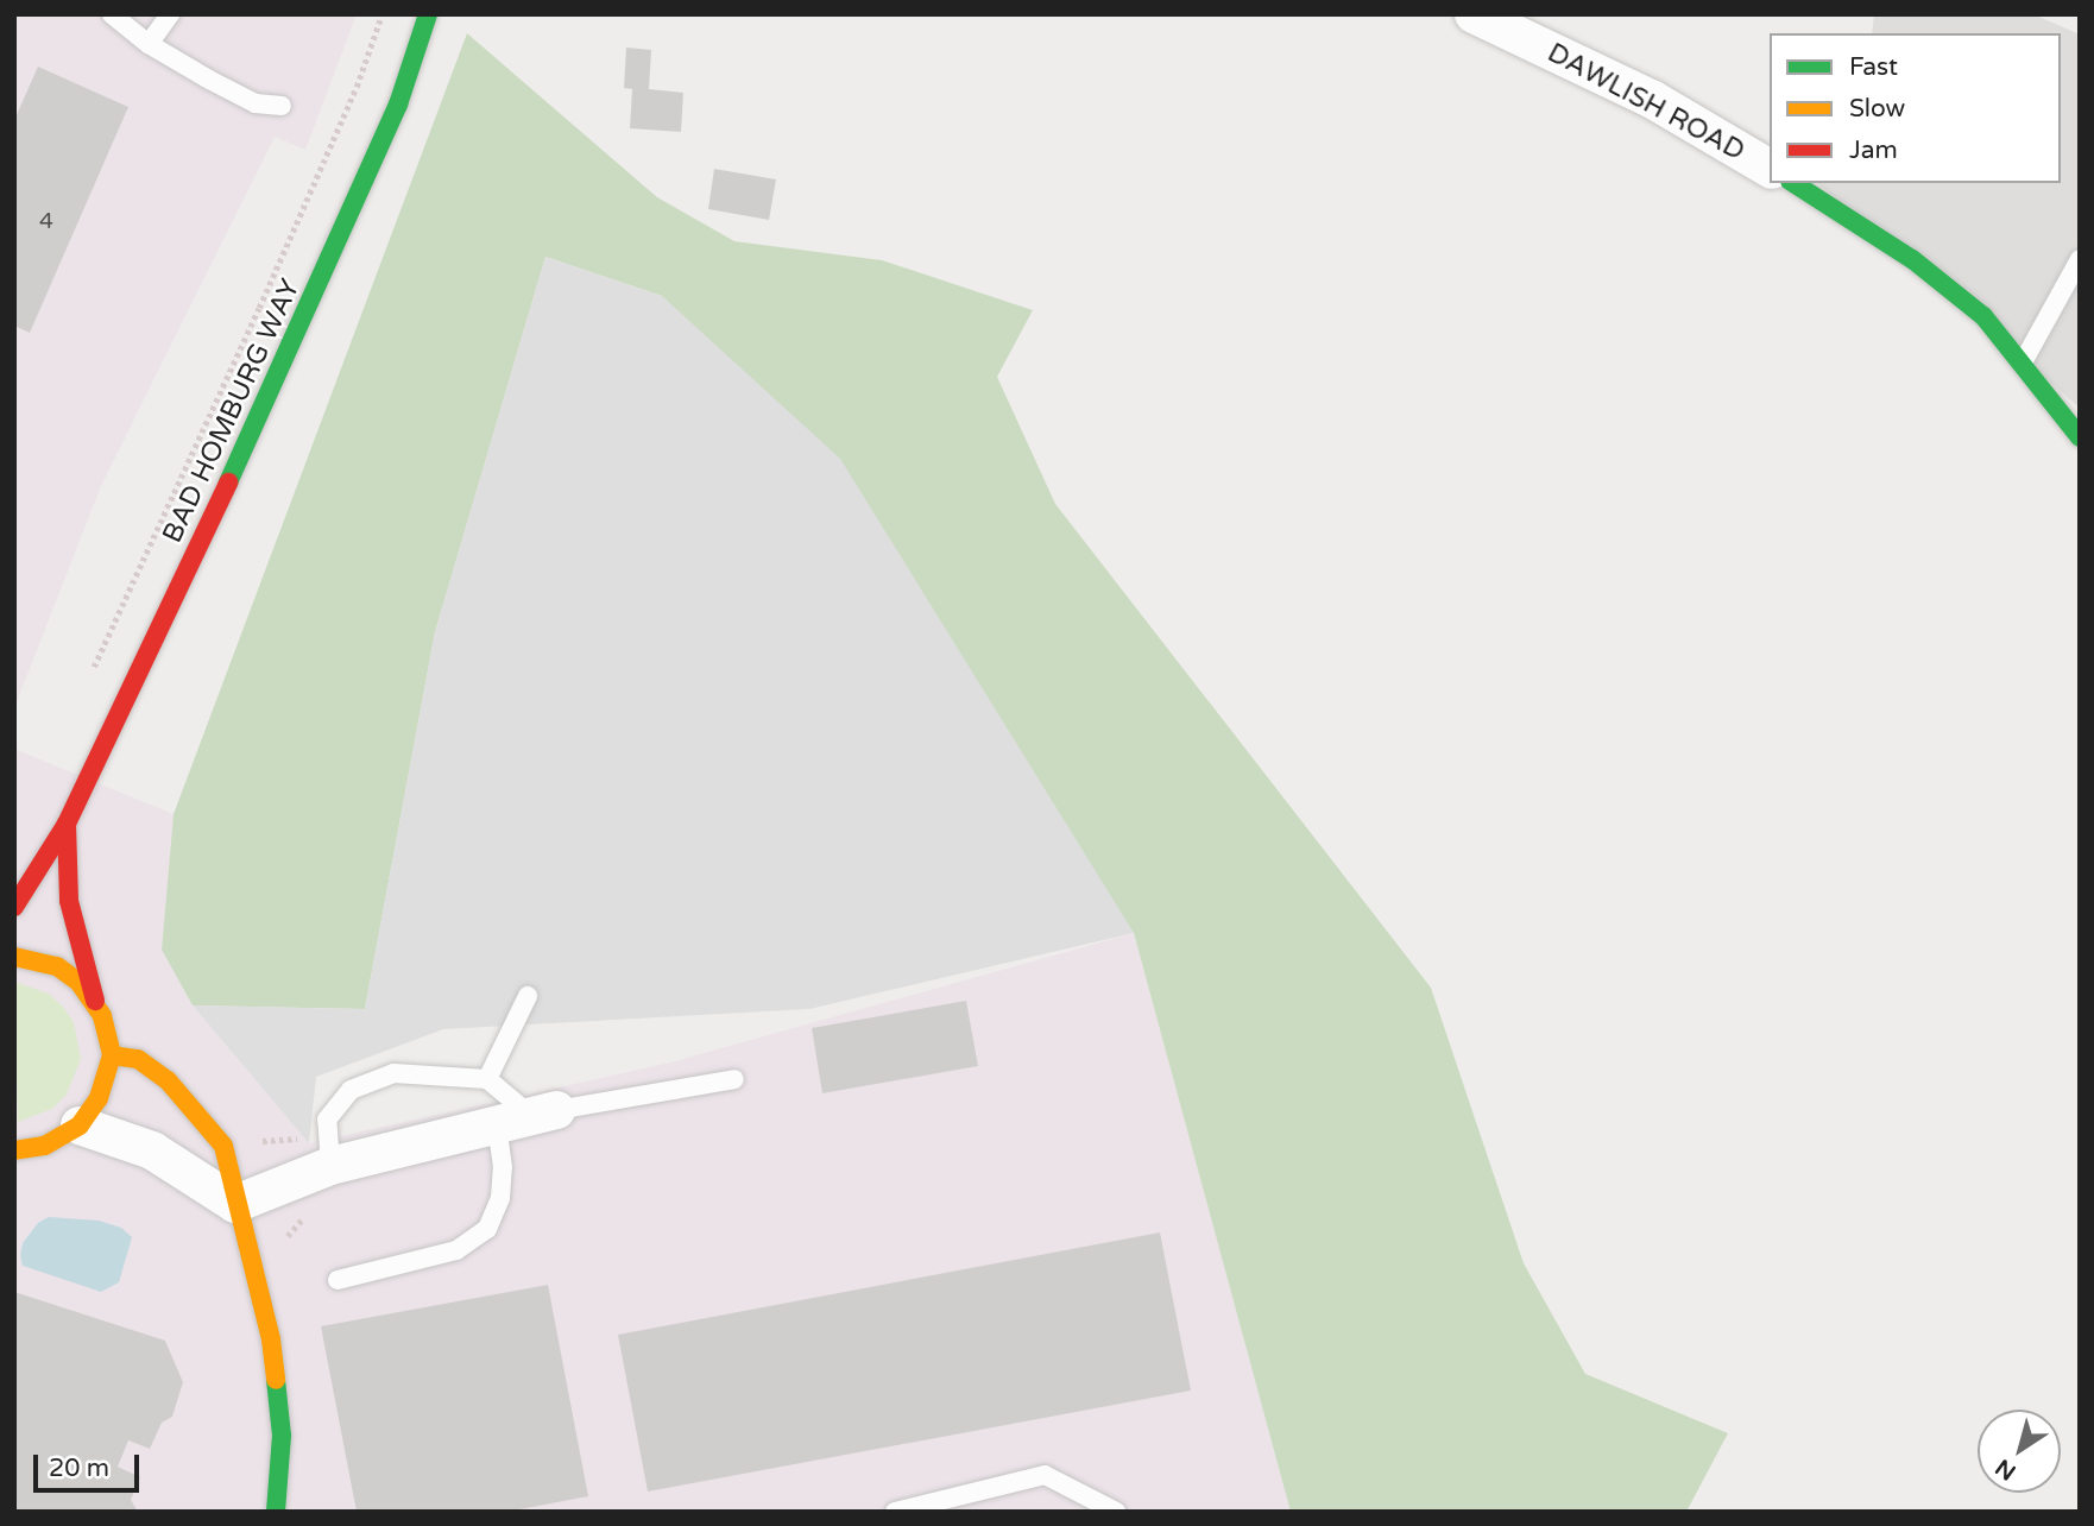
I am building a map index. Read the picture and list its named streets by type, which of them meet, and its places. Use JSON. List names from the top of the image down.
{
  "streets": {
    "main road": ["BAD HOMBURG WAY"],
    "street": ["DAWLISH ROAD"]
  },
  "house_numbers": ["4"],
  "legend": ["Fast", "Slow", "Jam"],
  "scale_bar": "20 m",
  "north": "bottom left"
}
